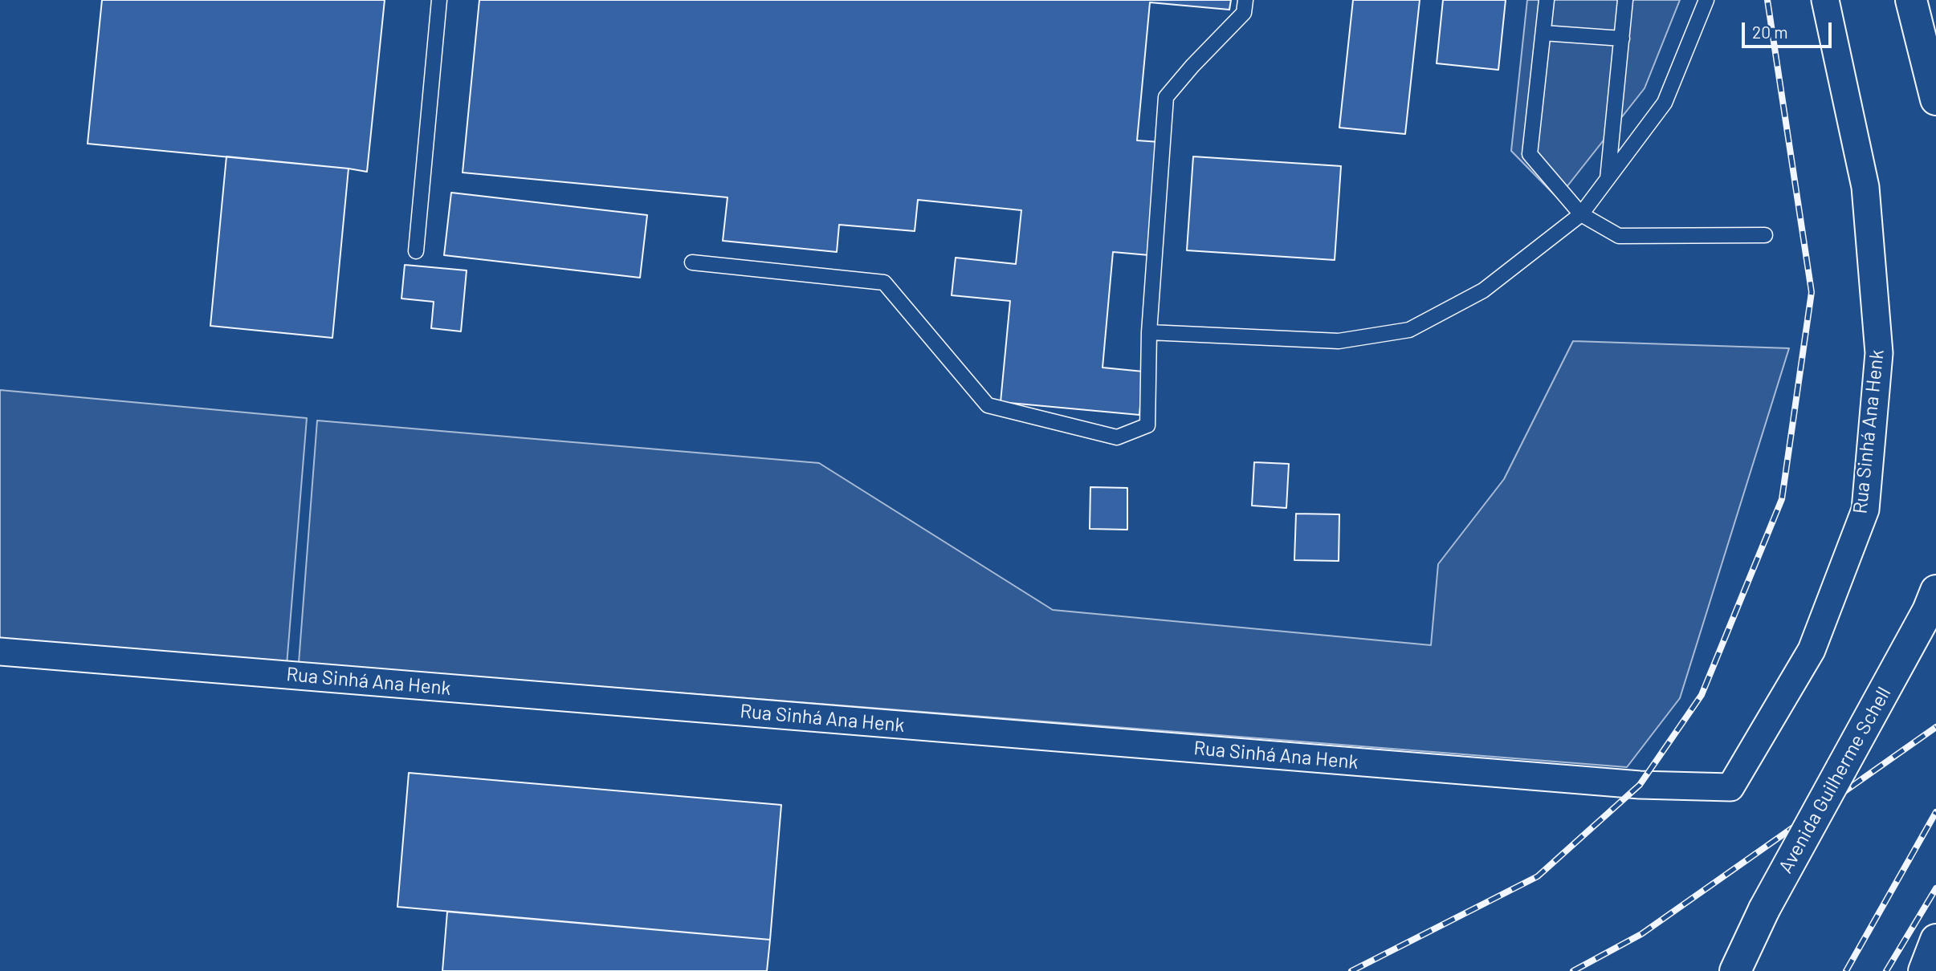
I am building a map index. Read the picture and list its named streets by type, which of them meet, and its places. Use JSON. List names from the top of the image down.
{
  "streets": {
    "main road": ["Avenida Guilherme Schell"],
    "street": ["Rua Sinhá Ana Henk"]
  },
  "scale_bar": "20 m"
}
